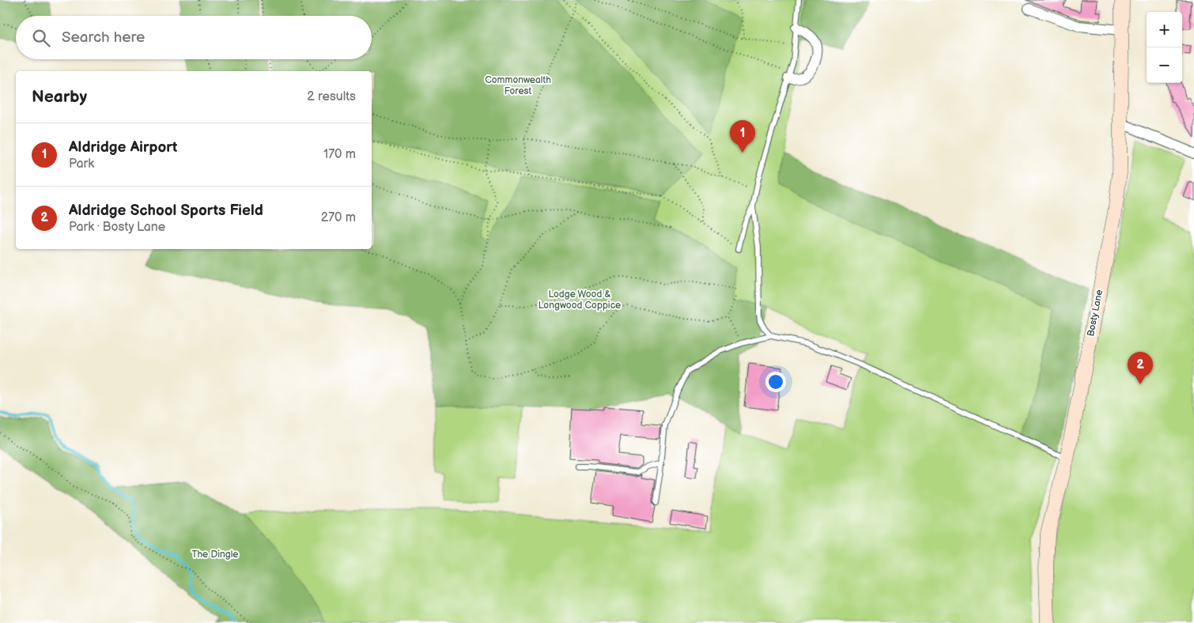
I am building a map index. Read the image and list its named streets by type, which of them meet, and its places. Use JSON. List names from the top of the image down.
{
  "streets": {
    "main road": ["Bosty Lane"]
  },
  "parks": ["Commonwealth Forest", "Lodge Wood & Longwood Coppice", "The Dingle"],
  "page": {
    "map_buttons": ["+", "−"],
    "search": "Search here",
    "heading": ["Nearby", "2 results"],
    "pins": ["1", "2"],
    "list": [
      {
        "mark": "1",
        "name": "Aldridge Airport",
        "note": "Park",
        "value": "170 m"
      },
      {
        "mark": "2",
        "name": "Aldridge School Sports Field",
        "note": "Park · Bosty Lane",
        "value": "270 m"
      }
    ]
  }
}
